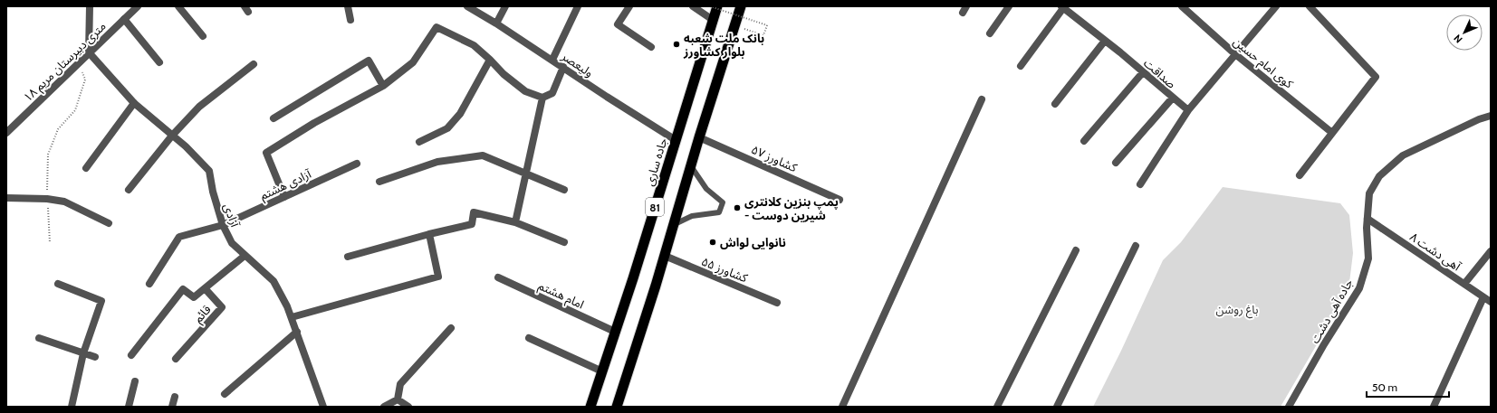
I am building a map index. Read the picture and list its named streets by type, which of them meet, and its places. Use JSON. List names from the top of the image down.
{
  "streets": {
    "highway": ["جاده ساری", "81"],
    "street": [
      "۱۸ متری دبیرستان مریم",
      "کوی امام حسین",
      "ولیعصر",
      "صداقت",
      "کشاورز ۵۷",
      "آزادی هشتم",
      "آزادی",
      "آهی دشت ۸",
      "کشاورز ۵۵",
      "امام هشتم",
      "جاده آهی دشت",
      "قائم"
    ]
  },
  "crossings": [
    ["۱۸ متری دبیرستان مریم", "آزادی"],
    ["ولیعصر", "جاده ساری"],
    ["کشاورز ۵۷", "81"],
    ["جاده ساری", "امام هشتم"],
    ["آزادی هشتم", "آزادی"],
    ["81", "کشاورز ۵۵"],
    ["آزادی", "قائم"],
    ["آهی دشت ۸", "جاده آهی دشت"]
  ],
  "parks": ["باغ روشن"],
  "places": ["بانک ملت شعبه بلوار کشاورز", "پمپ بنزین کلانتری - شیرین دوست", "نانوایی لواش"],
  "scale_bar": "50 m",
  "north": "bottom left"
}
